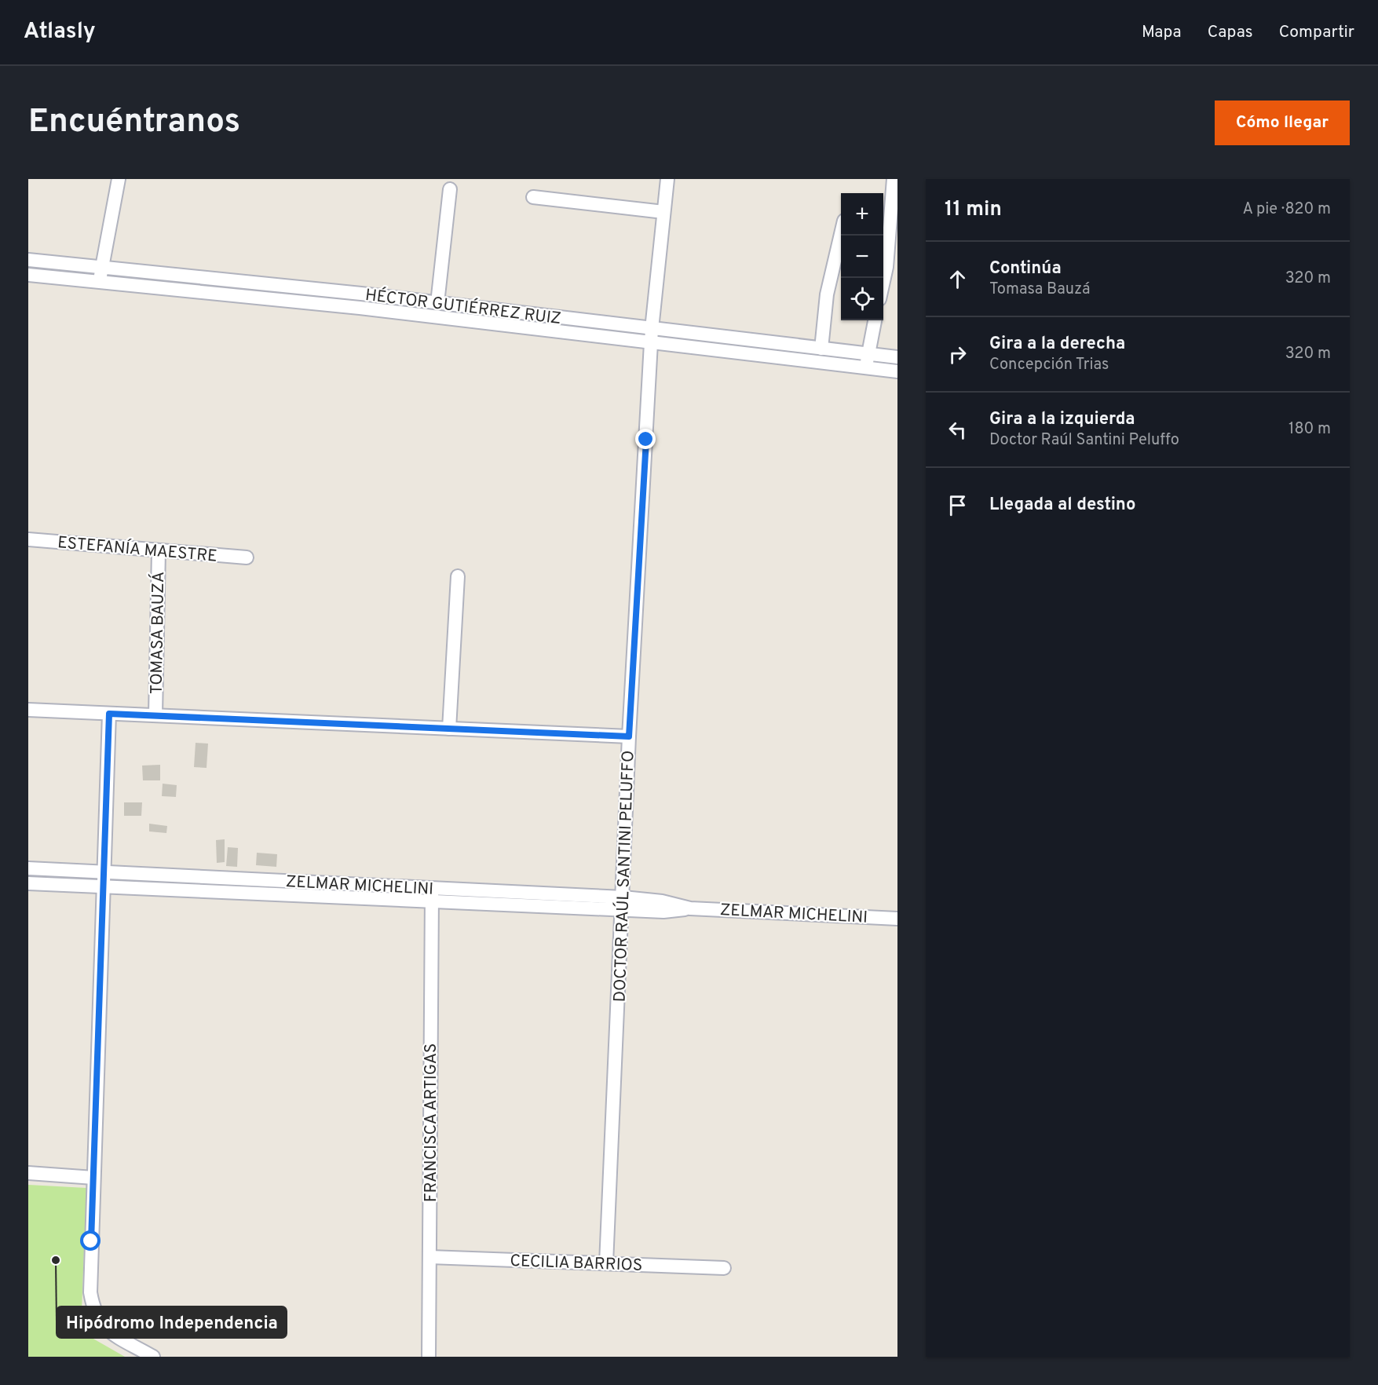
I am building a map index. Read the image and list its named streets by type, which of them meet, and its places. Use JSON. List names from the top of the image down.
{
  "streets": {
    "street": [
      "HÉCTOR GUTIÉRREZ RUIZ",
      "ESTEFANÍA MAESTRE",
      "TOMASA BAUZÁ",
      "DOCTOR RAÚL SANTINI PELUFFO",
      "ZELMAR MICHELINI",
      "FRANCISCA ARTIGAS",
      "CECILIA BARRIOS"
    ]
  },
  "crossings": [
    ["HÉCTOR GUTIÉRREZ RUIZ", "DOCTOR RAÚL SANTINI PELUFFO"],
    ["ESTEFANÍA MAESTRE", "TOMASA BAUZÁ"],
    ["DOCTOR RAÚL SANTINI PELUFFO", "ZELMAR MICHELINI"],
    ["DOCTOR RAÚL SANTINI PELUFFO", "CECILIA BARRIOS"],
    ["ZELMAR MICHELINI", "FRANCISCA ARTIGAS"],
    ["FRANCISCA ARTIGAS", "CECILIA BARRIOS"]
  ],
  "places": ["Hipódromo Independencia"],
  "page": {
    "header": "Atlasly",
    "nav": ["Mapa", "Capas", "Compartir"],
    "buttons": "Cómo llegar",
    "title": "Encuéntranos",
    "heading": ["11 min", "A pie · 820 m"],
    "map_buttons": ["+", "−"],
    "list": [
      ["Continúa", "Tomasa Bauzá", "320 m"],
      ["Gira a la derecha", "Concepción Trias", "320 m"],
      ["Gira a la izquierda", "Doctor Raúl Santini Peluffo", "180 m"],
      "Llegada al destino"
    ]
  }
}
